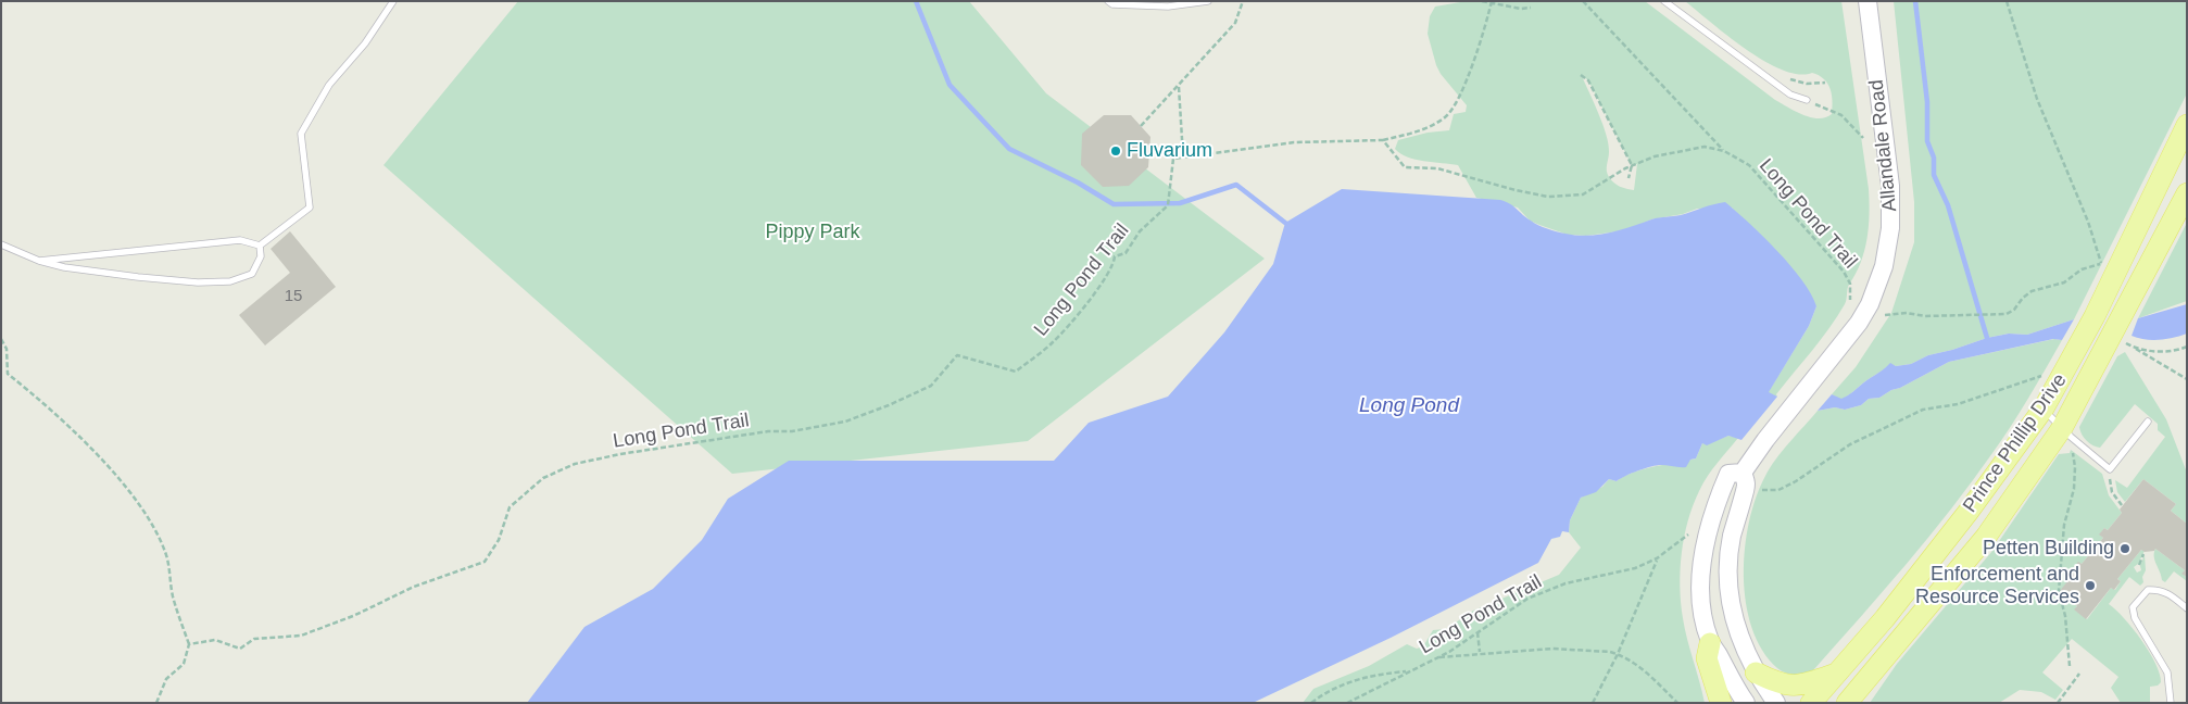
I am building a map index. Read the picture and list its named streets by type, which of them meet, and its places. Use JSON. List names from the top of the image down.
{
  "streets": {
    "main road": ["Allandale Road", "Prince Phillip Drive"],
    "path": ["Long Pond Trail"]
  },
  "water": ["Long Pond"],
  "parks": ["Pippy Park"],
  "places": ["Fluvarium", "Petten Building", "Enforcement and Resource Services"],
  "house_numbers": ["15"]
}
